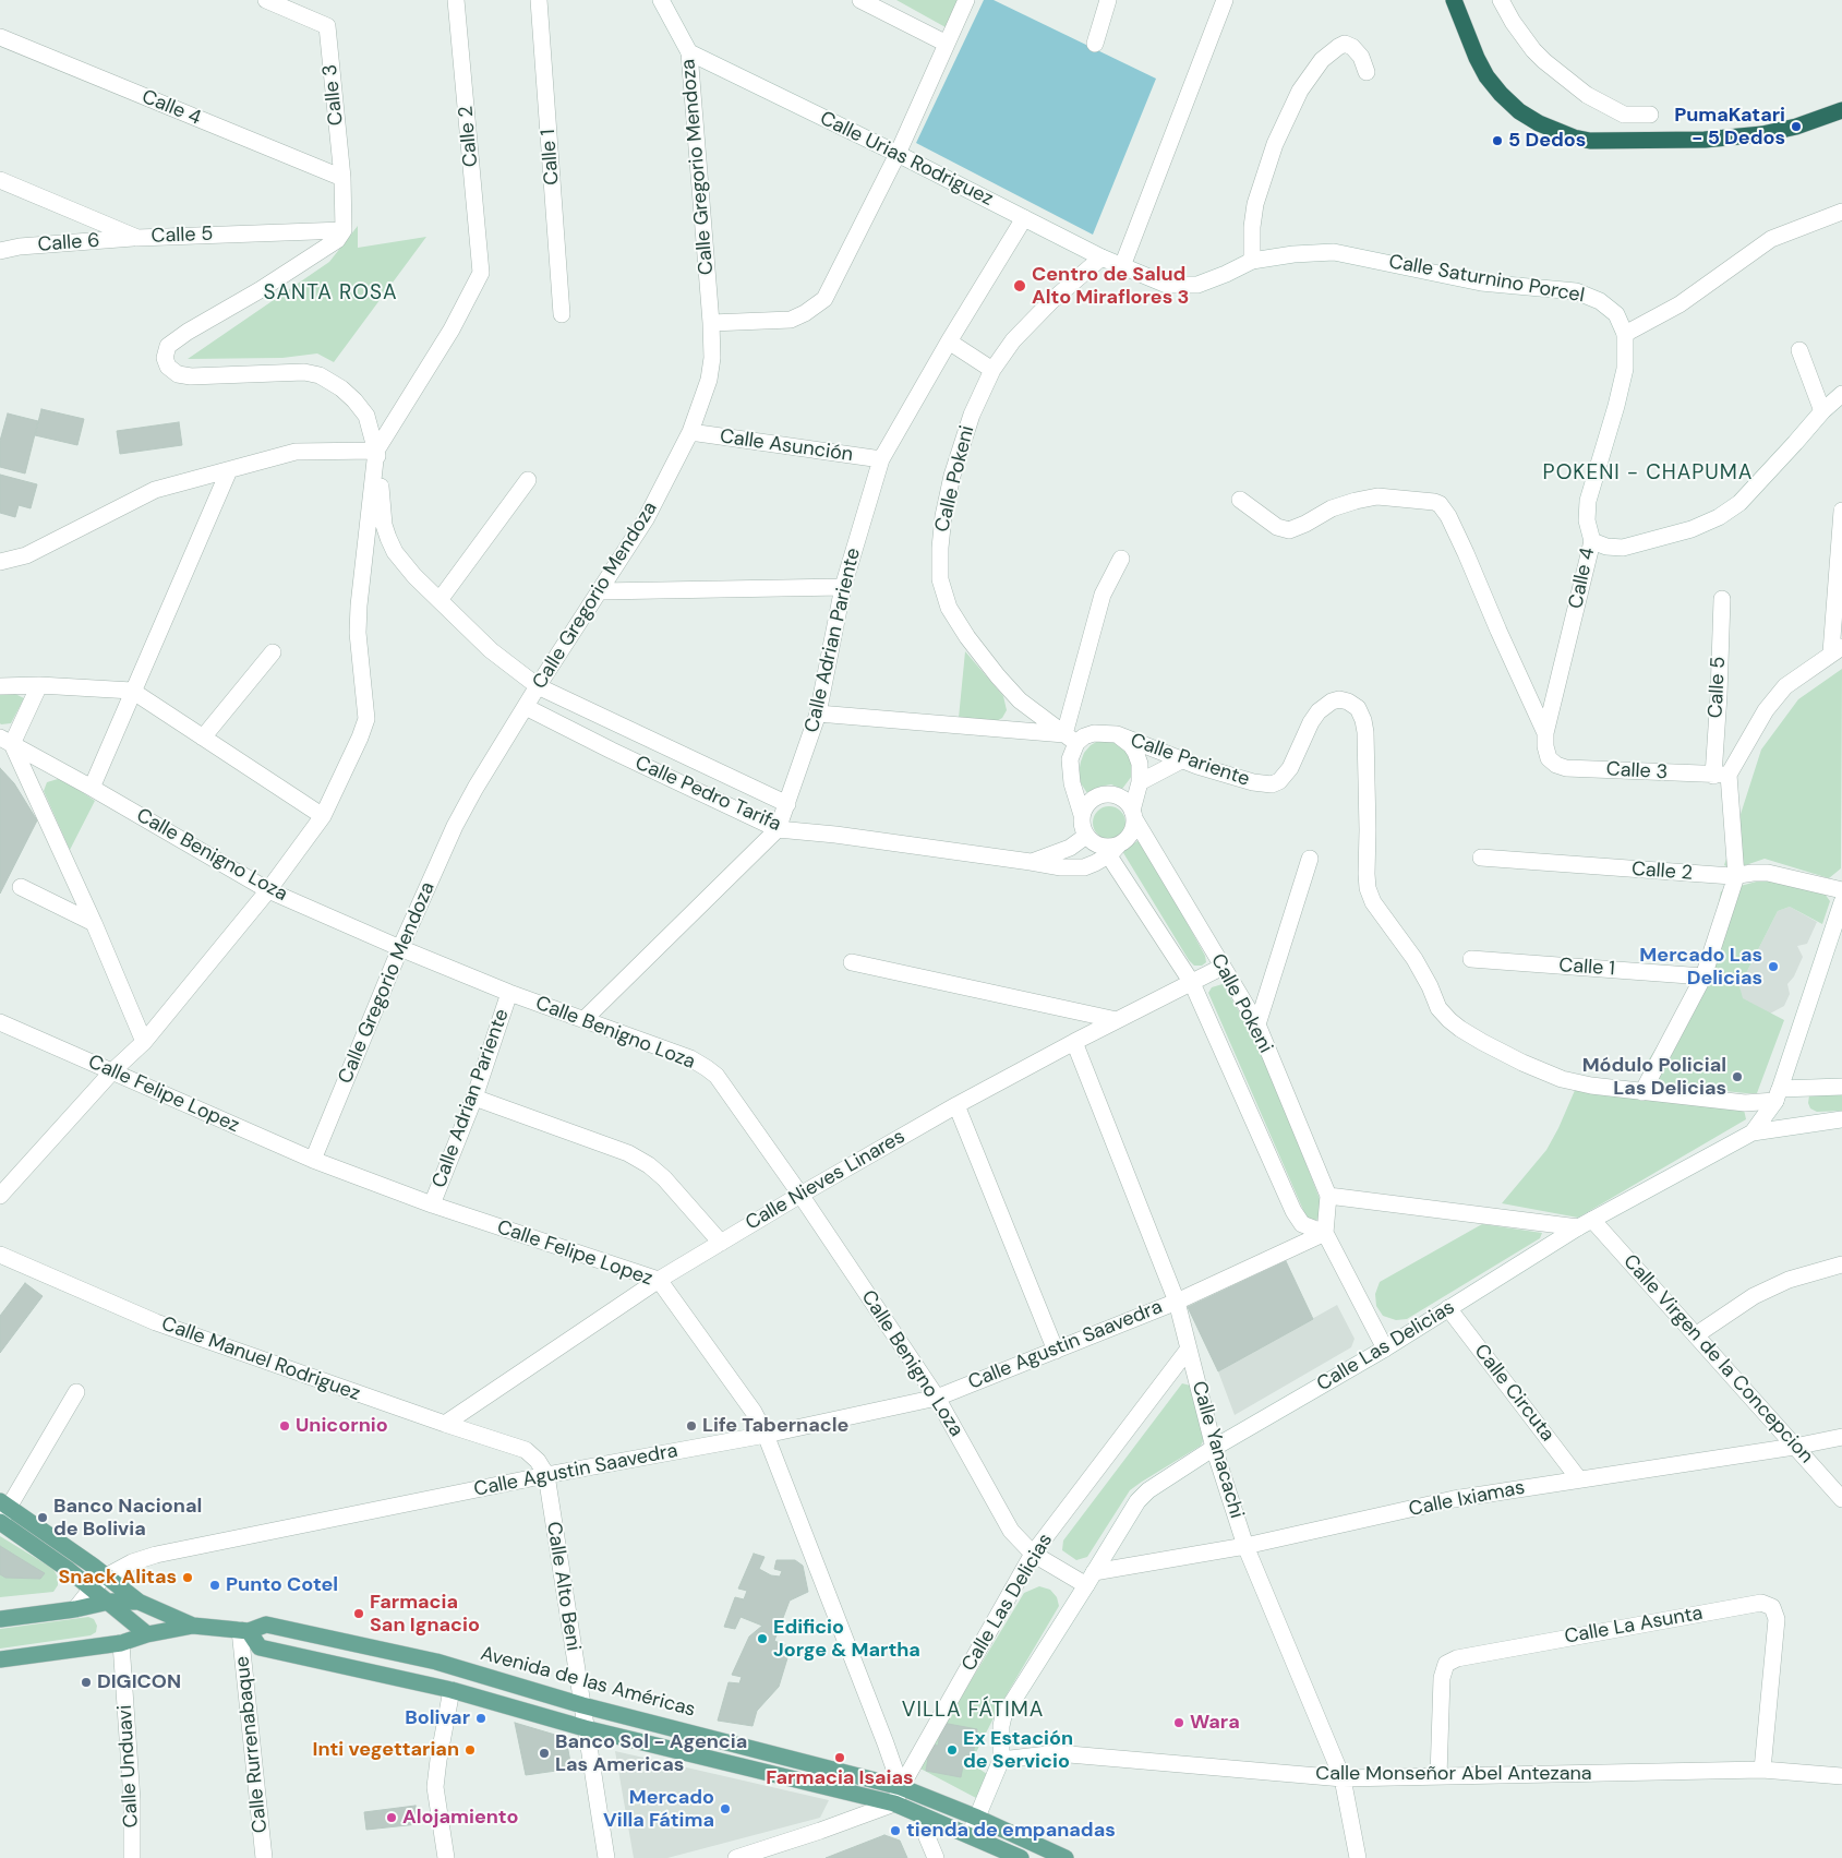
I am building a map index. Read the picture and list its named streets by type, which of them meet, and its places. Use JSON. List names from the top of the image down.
{
  "streets": {
    "main road": ["Avenida de las Américas"],
    "street": [
      "Calle 3",
      "Calle 4",
      "Calle 2",
      "Calle 1",
      "Calle Urias Rodriguez",
      "Calle Gregorio Mendoza",
      "Calle 5",
      "Calle 6",
      "Calle Saturnino Porcel",
      "Calle Asunción",
      "Calle Pokeni",
      "Calle Adrian Pariente",
      "Calle Pariente",
      "Calle Pedro Tarifa",
      "Calle Benigno Loza",
      "Calle Felipe Lopez",
      "Calle Nieves Linares",
      "Calle Agustin Saavedra",
      "Calle Las Delicias",
      "Calle Manuel Rodriguez",
      "Calle Virgen de la Concepcion",
      "Calle Circuta",
      "Calle Yanacachi",
      "Calle Ixiamas",
      "Calle Alto Beni",
      "Calle La Asunta",
      "Calle Rurrenabaque",
      "Calle Unduavi",
      "Calle Monseñor Abel Antezana"
    ]
  },
  "crossings": [
    ["Calle 3", "Calle 4"],
    ["Calle 3", "Calle 5"],
    ["Calle 4", "Calle Saturnino Porcel"],
    ["Calle 2", "Calle 5"],
    ["Calle Urias Rodriguez", "Calle Gregorio Mendoza"],
    ["Calle Urias Rodriguez", "Calle Saturnino Porcel"],
    ["Calle Urias Rodriguez", "Calle Pokeni"],
    ["Calle Urias Rodriguez", "Calle Adrian Pariente"],
    ["Calle Gregorio Mendoza", "Calle Asunción"],
    ["Calle Gregorio Mendoza", "Calle Pedro Tarifa"],
    ["Calle Gregorio Mendoza", "Calle Benigno Loza"],
    ["Calle Gregorio Mendoza", "Calle Felipe Lopez"],
    ["Calle 5", "Calle 6"],
    ["Calle Asunción", "Calle Adrian Pariente"],
    ["Calle Pokeni", "Calle Pariente"],
    ["Calle Pokeni", "Calle Pedro Tarifa"],
    ["Calle Pokeni", "Calle Nieves Linares"],
    ["Calle Pokeni", "Calle Agustin Saavedra"],
    ["Calle Adrian Pariente", "Calle Pedro Tarifa"],
    ["Calle Adrian Pariente", "Calle Benigno Loza"],
    ["Calle Adrian Pariente", "Calle Felipe Lopez"],
    ["Calle Benigno Loza", "Calle Nieves Linares"],
    ["Calle Benigno Loza", "Calle Agustin Saavedra"],
    ["Calle Benigno Loza", "Calle Las Delicias"],
    ["Calle Felipe Lopez", "Calle Nieves Linares"],
    ["Calle Felipe Lopez", "Calle Agustin Saavedra"],
    ["Calle Felipe Lopez", "Calle Las Delicias"],
    ["Calle Felipe Lopez", "Avenida de las Américas"],
    ["Calle Nieves Linares", "Calle Manuel Rodriguez"],
    ["Calle Nieves Linares", "Calle Yanacachi"],
    ["Calle Agustin Saavedra", "Calle Manuel Rodriguez"],
    ["Calle Agustin Saavedra", "Calle Yanacachi"],
    ["Calle Agustin Saavedra", "Calle Alto Beni"],
    ["Calle Las Delicias", "Calle Virgen de la Concepcion"],
    ["Calle Las Delicias", "Calle Circuta"],
    ["Calle Las Delicias", "Calle Yanacachi"],
    ["Calle Las Delicias", "Calle Ixiamas"],
    ["Calle Las Delicias", "Avenida de las Américas"],
    ["Calle Las Delicias", "Calle Monseñor Abel Antezana"],
    ["Calle Manuel Rodriguez", "Calle Alto Beni"],
    ["Calle Virgen de la Concepcion", "Calle Ixiamas"],
    ["Calle Circuta", "Calle Ixiamas"],
    ["Calle Yanacachi", "Calle Ixiamas"],
    ["Calle Yanacachi", "Calle Monseñor Abel Antezana"],
    ["Calle Alto Beni", "Avenida de las Américas"],
    ["Calle La Asunta", "Calle Monseñor Abel Antezana"],
    ["Avenida de las Américas", "Calle Rurrenabaque"]
  ],
  "districts": ["SANTA ROSA", "POKENI - CHAPUMA", "VILLA FÁTIMA"],
  "places": [
    "PumaKatari - 5 Dedos",
    "5 Dedos",
    "Centro de Salud Alto Miraflores 3",
    "Mercado Las Delicias",
    "Módulo Policial Las Delicias",
    "Unicornio",
    "Life Tabernacle",
    "Banco Nacional de Bolivia",
    "Snack Alitas",
    "Punto Cotel",
    "Farmacia San Ignacio",
    "Edificio Jorge & Martha",
    "DIGICON",
    "Bolivar",
    "Wara",
    "Inti vegettarian",
    "Ex Estación de Servicio",
    "Banco Sol - Agencia Las Americas",
    "Farmacia Isaias",
    "Mercado Villa Fátima",
    "Alojamiento",
    "tienda de empanadas"
  ]
}
